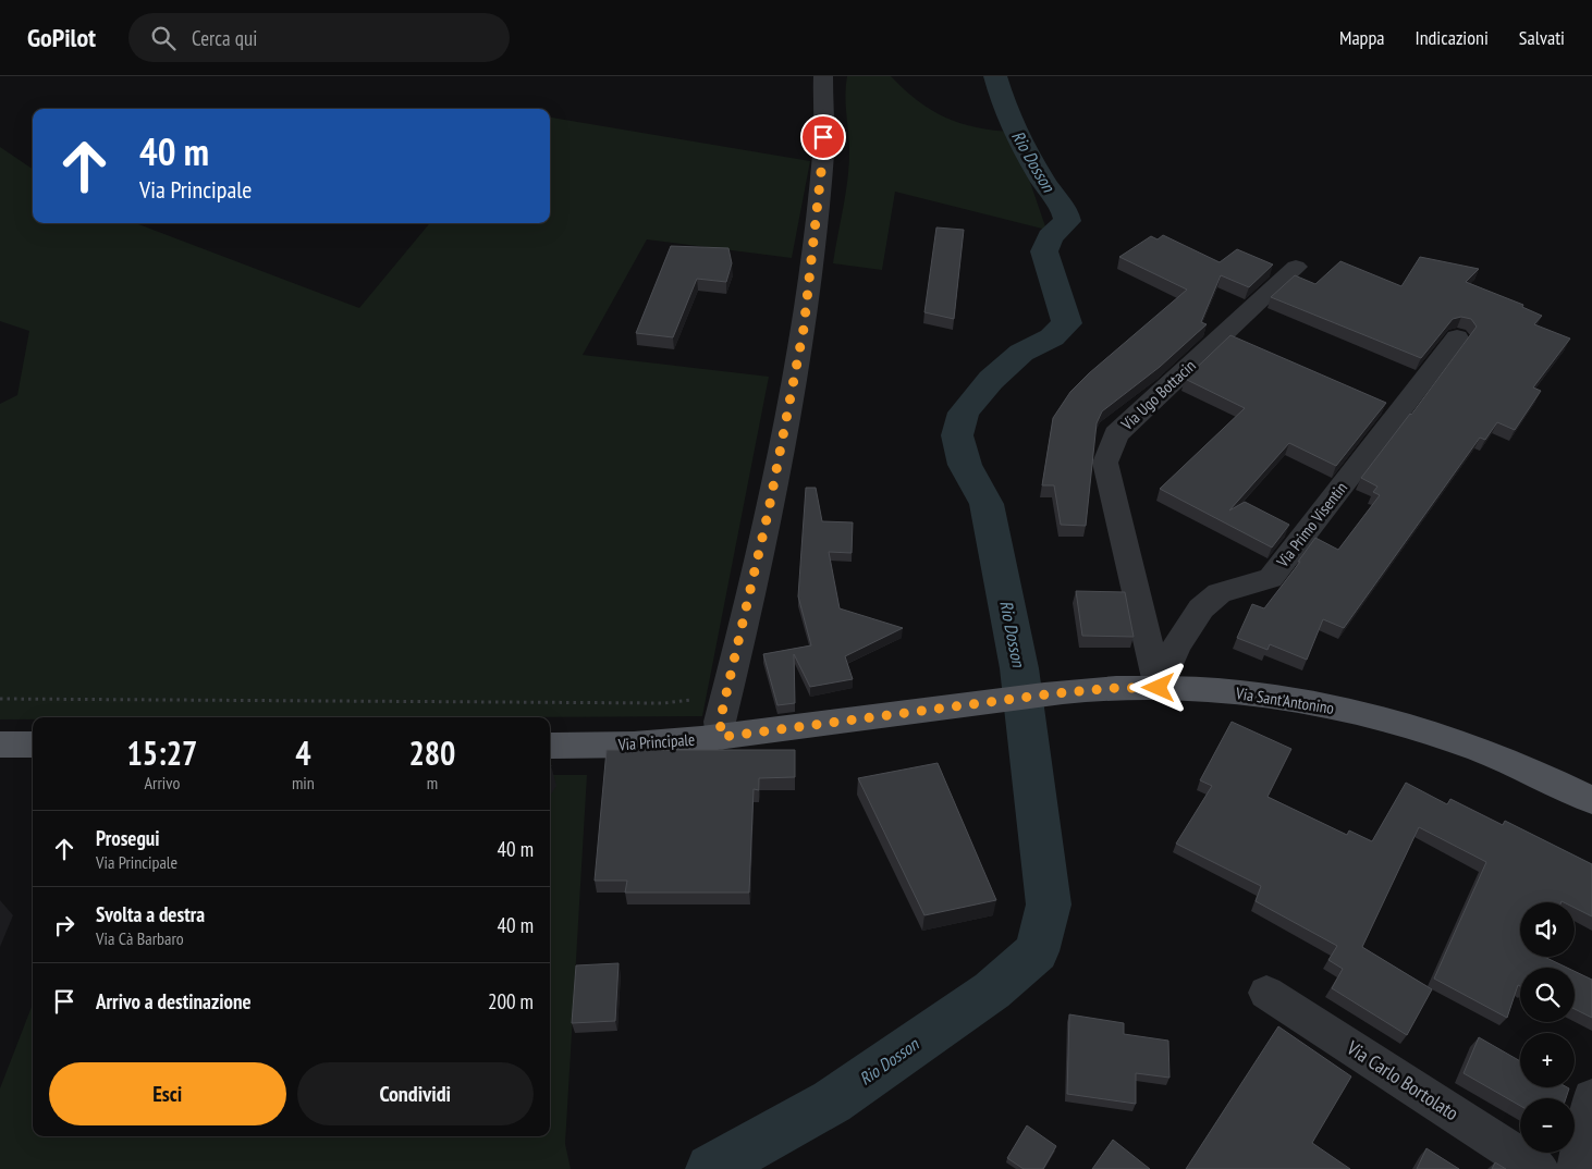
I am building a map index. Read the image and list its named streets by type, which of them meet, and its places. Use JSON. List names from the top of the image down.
{
  "streets": {
    "main road": ["Via Sant'Antonino", "Via Principale"],
    "street": ["Via Ugo Bottacin", "Via Primo Visentin", "Via Carlo Bortolato"]
  },
  "crossings": [
    ["Via Ugo Bottacin", "Via Primo Visentin"],
    ["Via Ugo Bottacin", "Via Sant'Antonino"],
    ["Via Primo Visentin", "Via Sant'Antonino"],
    ["Via Sant'Antonino", "Via Principale"]
  ],
  "water": ["Rio Dosson"],
  "page": {
    "header": "GoPilot",
    "search": "Cerca qui",
    "nav": ["Mappa", "Indicazioni", "Salvati"],
    "turn": ["40 m", "Via Principale"],
    "eta": [
      "15:27",
      "Arrivo",
      "4",
      "min",
      "280",
      "m"
    ],
    "list": [
      {
        "name": "Prosegui",
        "note": "Via Principale",
        "value": "40 m"
      },
      {
        "name": "Svolta a destra",
        "note": "Via Cà Barbaro",
        "value": "40 m"
      },
      {
        "name": "Arrivo a destinazione",
        "value": "200 m"
      }
    ],
    "map_buttons": ["+", "−"],
    "buttons": ["Esci", "Condividi"]
  }
}
